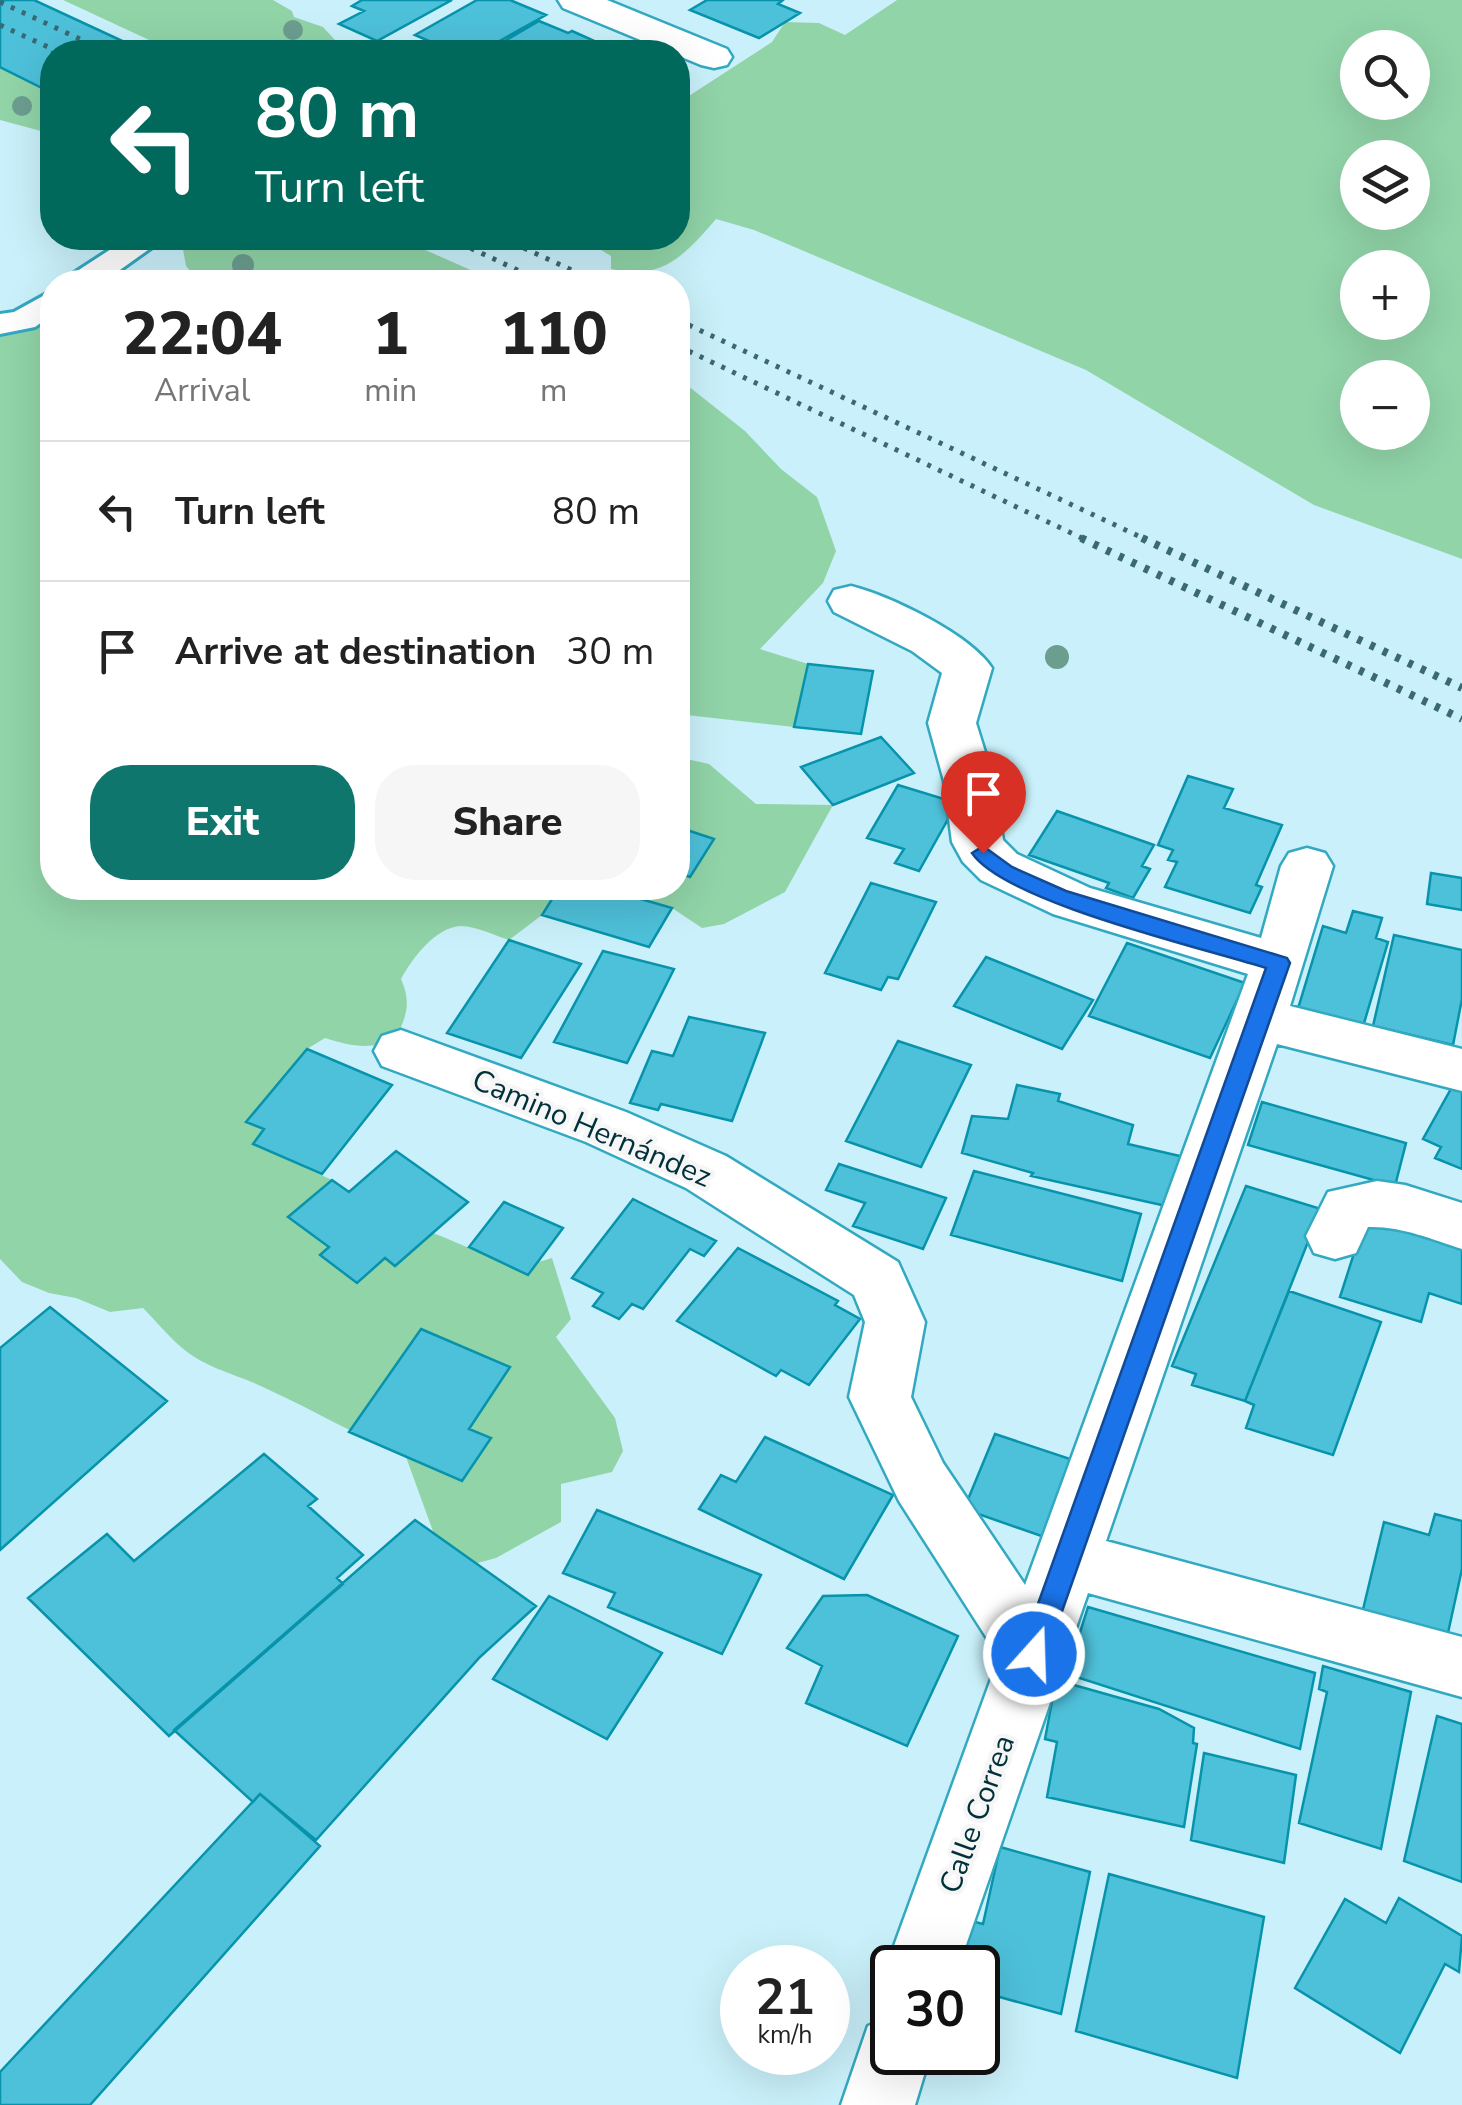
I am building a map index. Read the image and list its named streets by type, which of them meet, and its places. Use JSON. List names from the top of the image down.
{
  "streets": {
    "street": ["Camino Hernández", "Calle Correa"]
  },
  "crossings": [
    ["Camino Hernández", "Calle Correa"]
  ],
  "page": {
    "map_buttons": ["+", "−"],
    "turn": ["80 m", "Turn left"],
    "eta": [
      "22:04",
      "Arrival",
      "1",
      "min",
      "110",
      "m"
    ],
    "list": [
      {
        "name": "Turn left",
        "value": "80 m"
      },
      {
        "name": "Arrive at destination",
        "value": "30 m"
      }
    ],
    "buttons": ["Exit", "Share"],
    "speed": "21 km/h",
    "limit": "30"
  }
}
